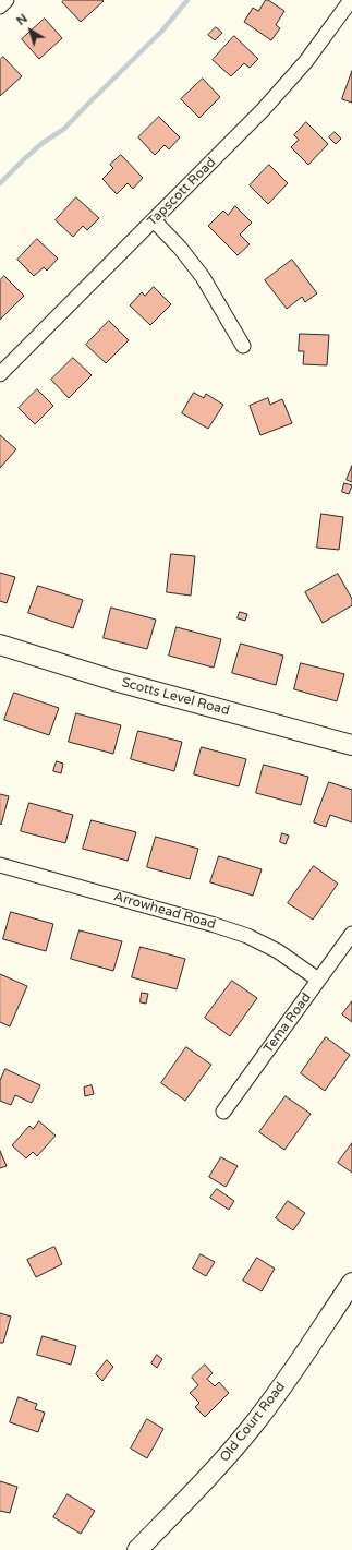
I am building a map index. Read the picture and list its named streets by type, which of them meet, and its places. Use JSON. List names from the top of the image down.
{
  "streets": {
    "street": [
      "Tapscott Road",
      "Scotts Level Road",
      "Arrowhead Road",
      "Tema Road",
      "Old Court Road"
    ]
  },
  "crossings": [
    ["Arrowhead Road", "Tema Road"]
  ],
  "north": "top left"
}
